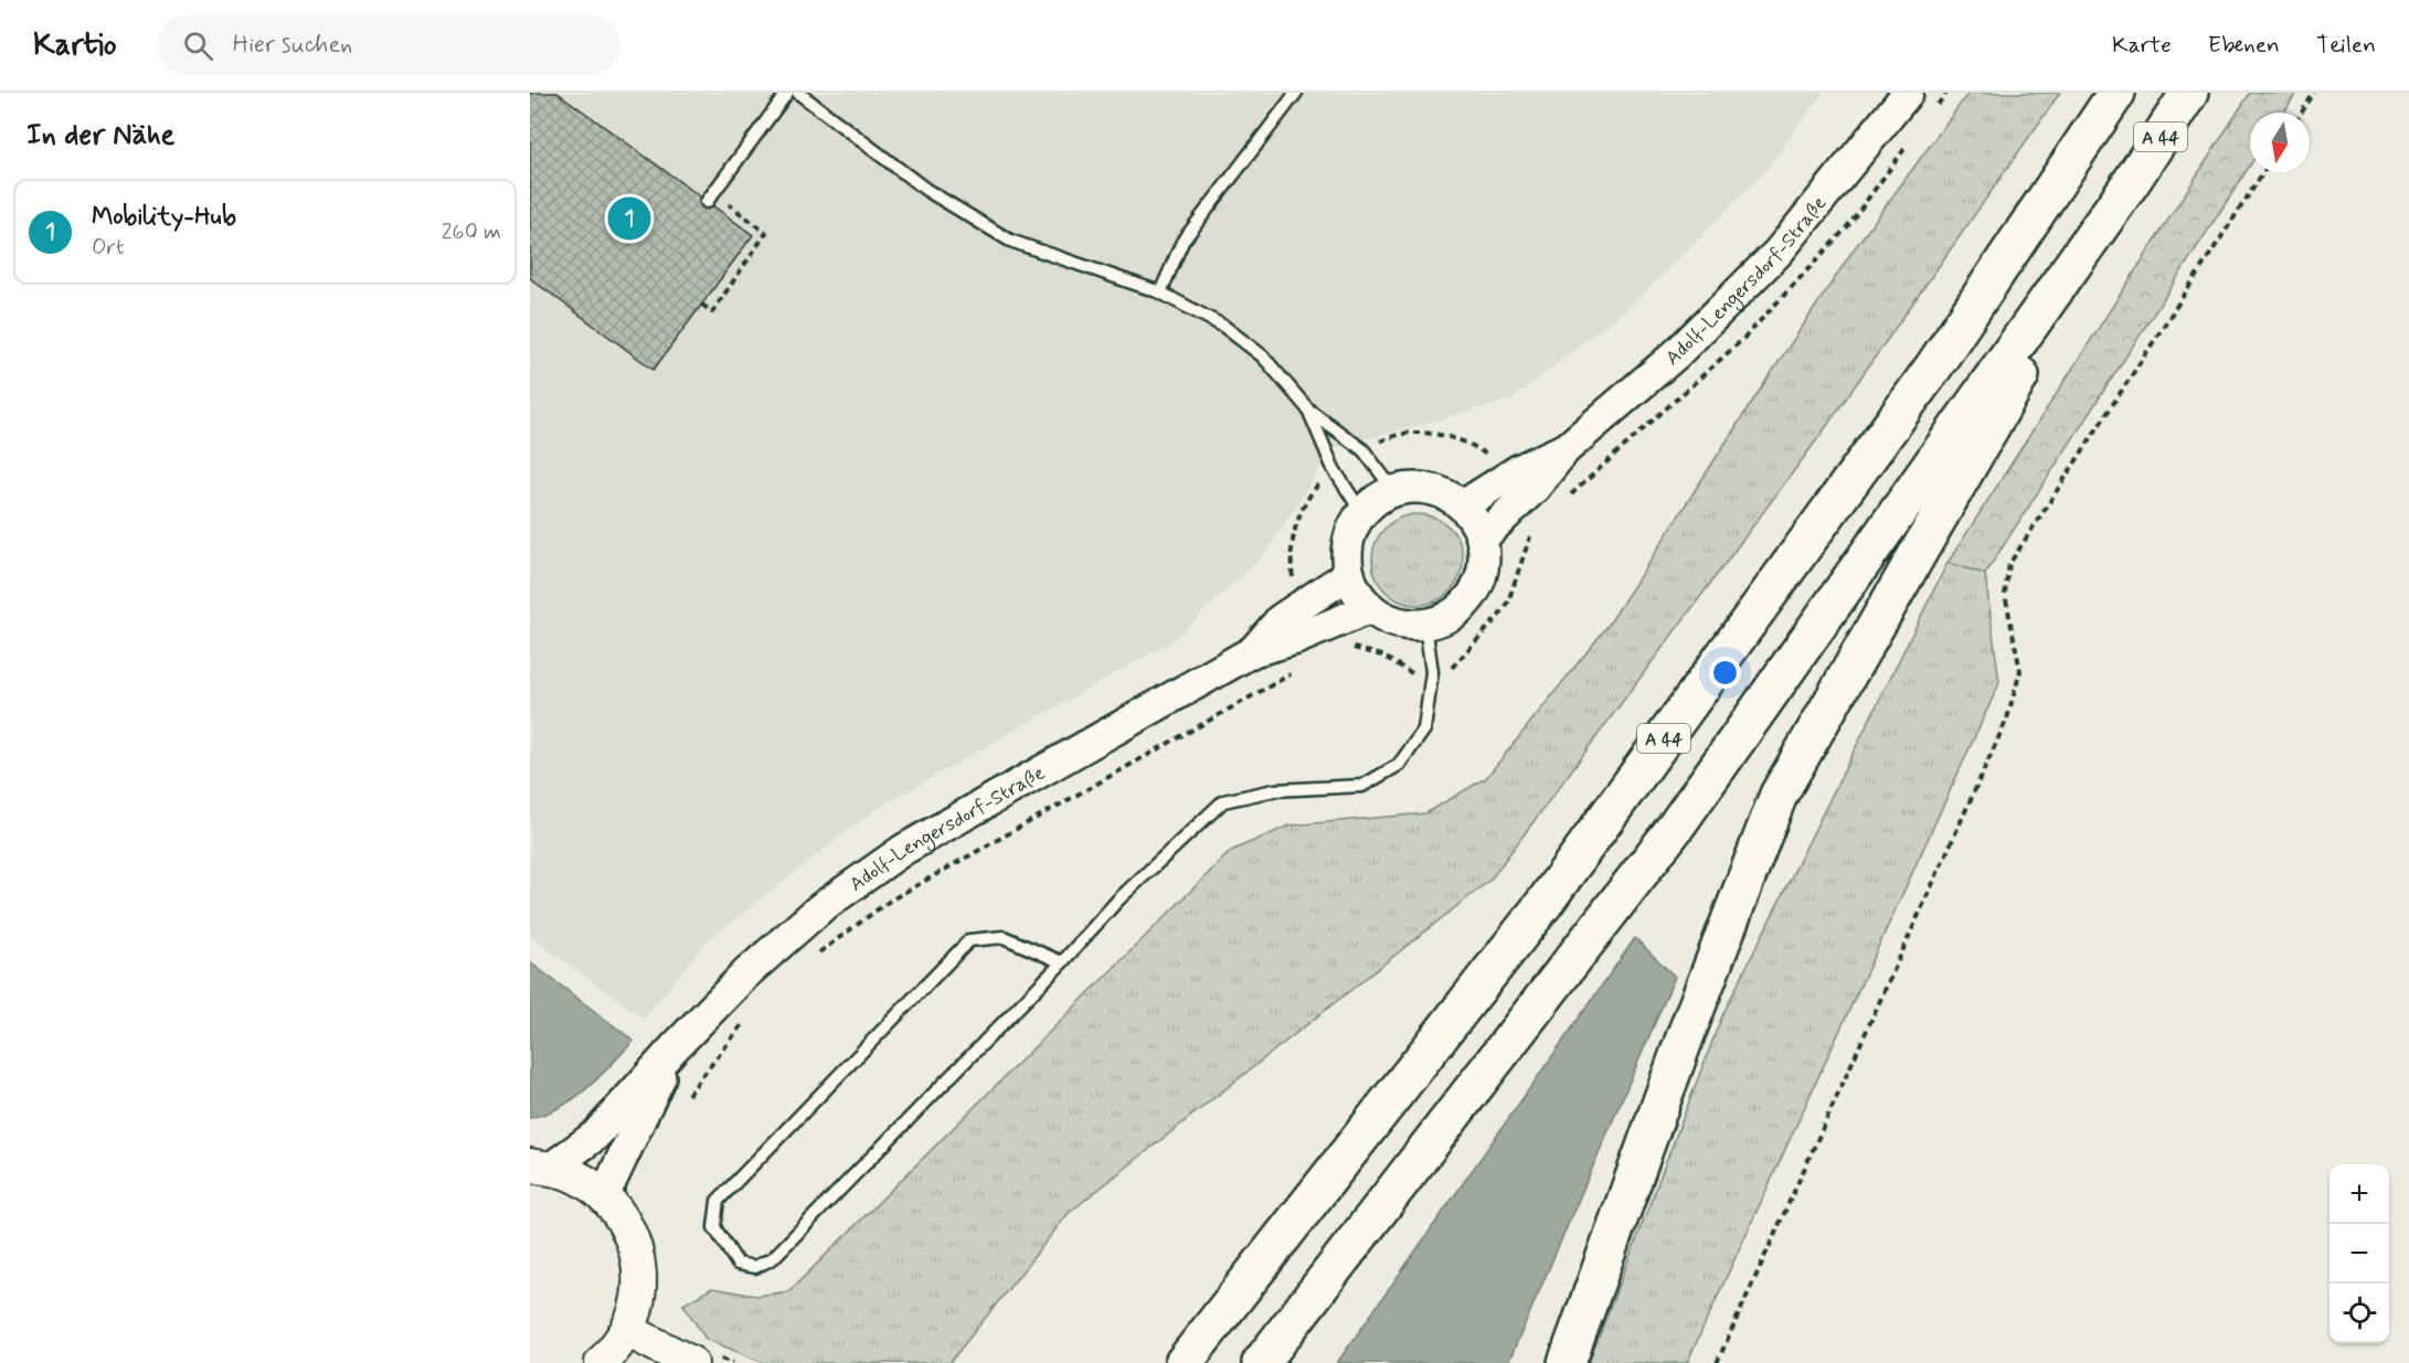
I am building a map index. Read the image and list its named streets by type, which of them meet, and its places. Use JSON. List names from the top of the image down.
{
  "streets": {
    "highway": ["A 44"],
    "street": ["Adolf-Lengersdorf-Straße"]
  },
  "north": "bottom",
  "page": {
    "header": "Kartio",
    "search": "Hier suchen",
    "nav": ["Karte", "Ebenen", "Teilen"],
    "heading": "In der Nähe",
    "list": [
      {
        "mark": "1",
        "name": "Mobility-Hub",
        "note": "Ort",
        "value": "260 m"
      }
    ],
    "pins": "1",
    "map_buttons": ["+", "−"]
  }
}
